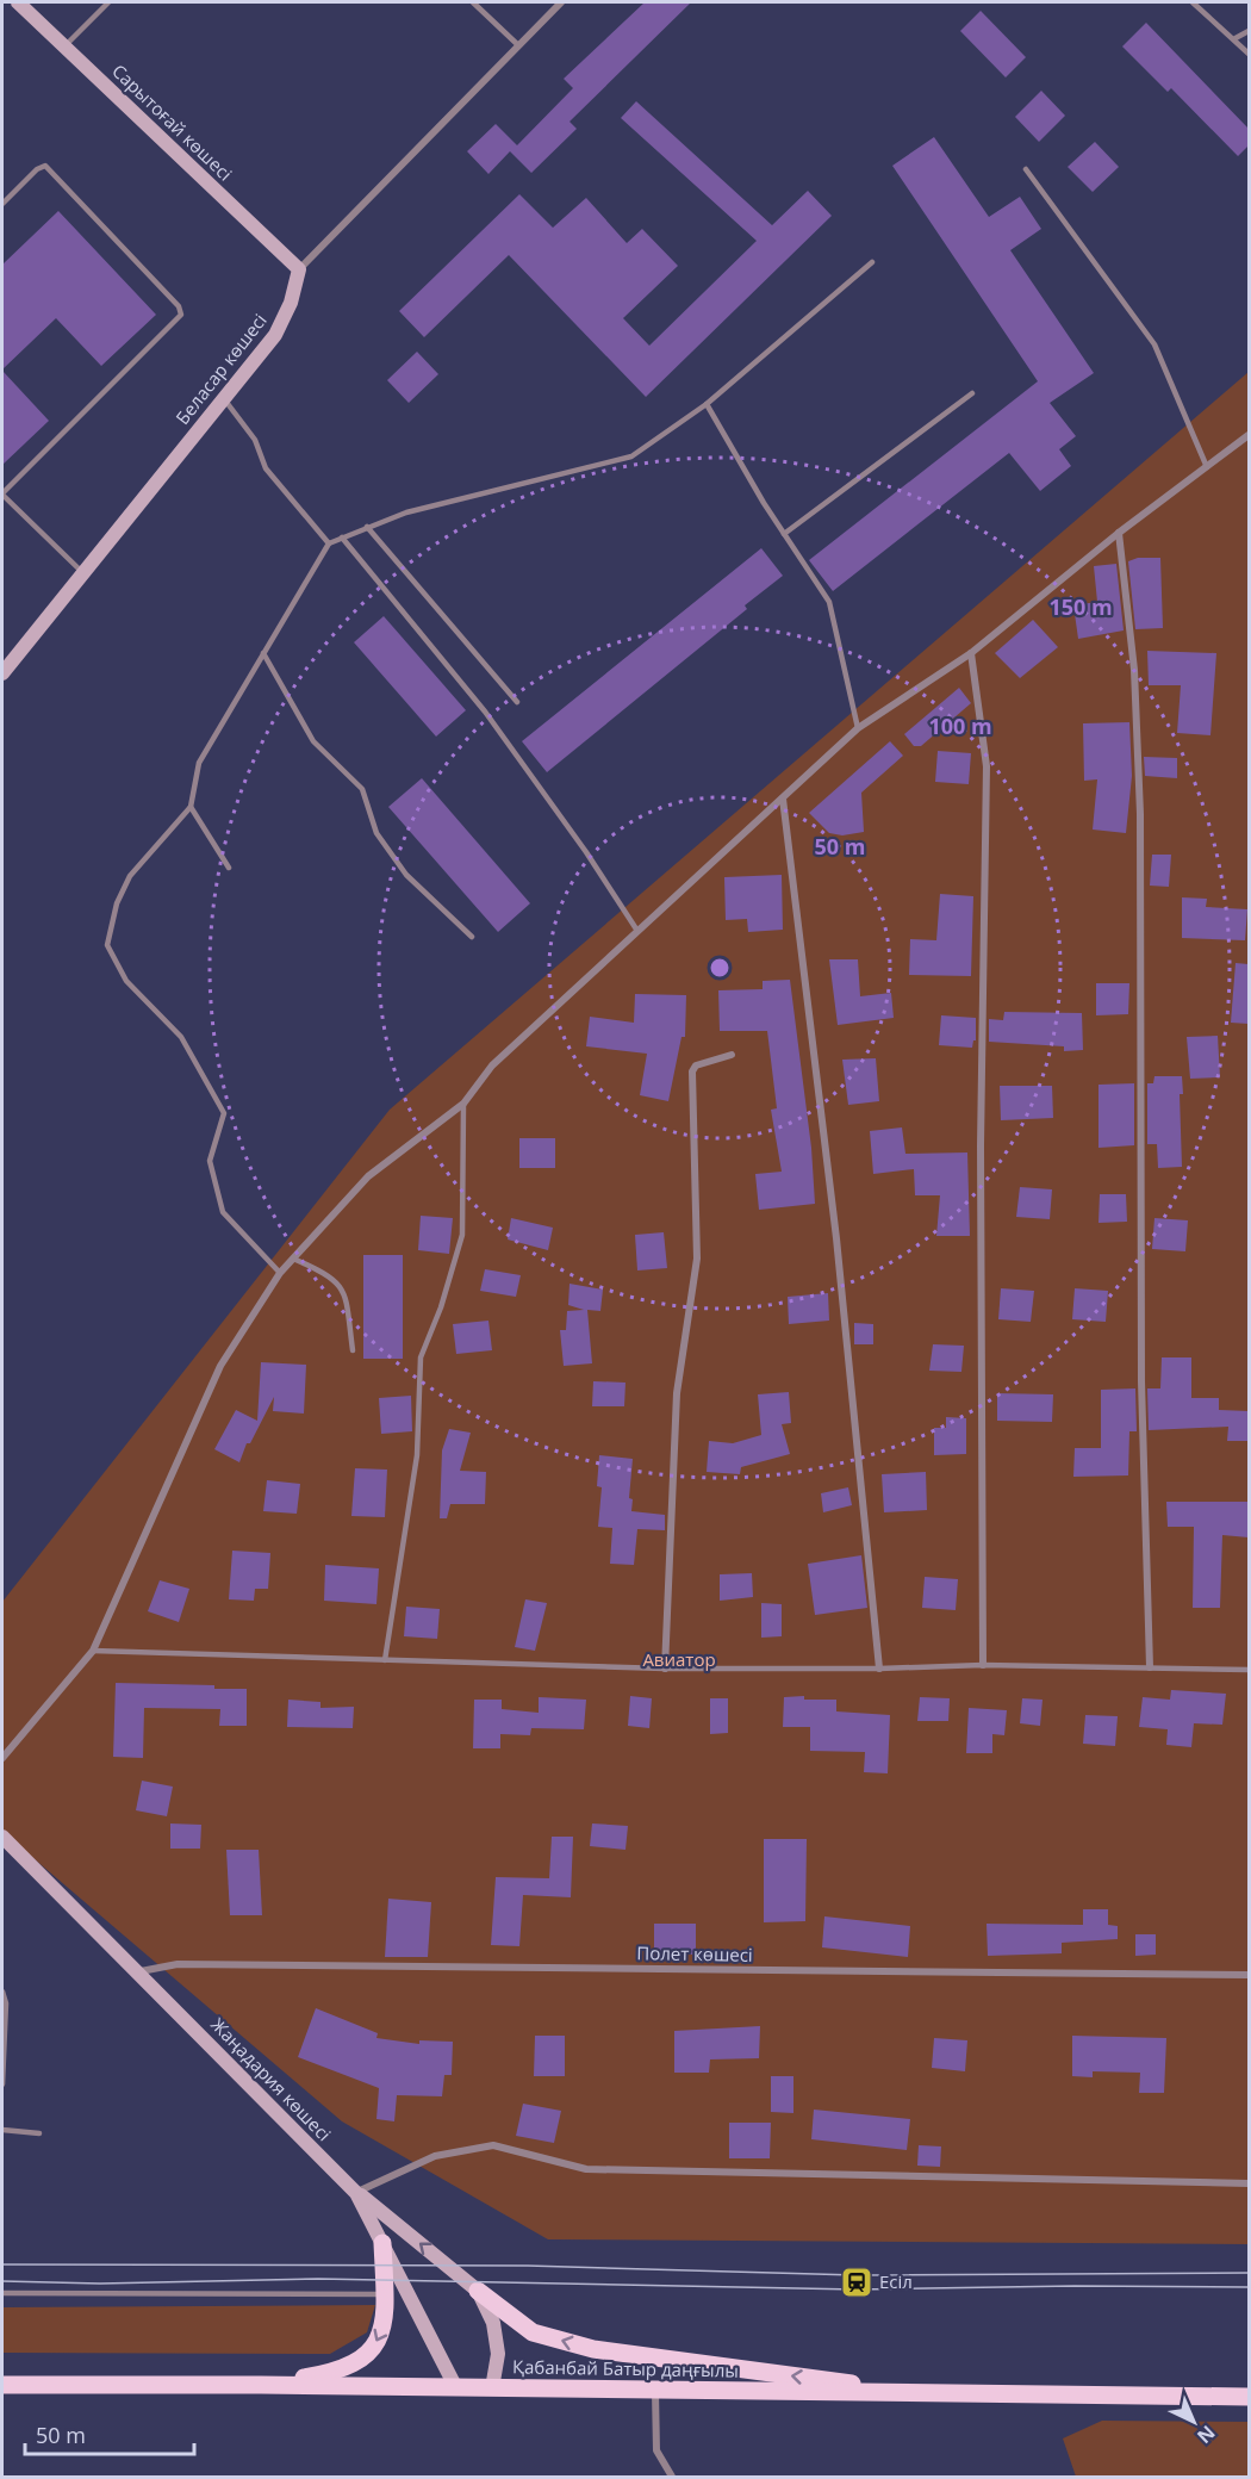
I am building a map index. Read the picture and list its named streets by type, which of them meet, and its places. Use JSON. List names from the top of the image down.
{
  "streets": {
    "main road": ["Қабанбай Батыр даңғылы"],
    "street": [
      "Сарытоғай көшесі",
      "Беласар көшесі",
      "Полет көшесі",
      "Жаңадария көшесі"
    ]
  },
  "crossings": [
    ["Сарытоғай көшесі", "Беласар көшесі"],
    ["Полет көшесі", "Жаңадария көшесі"],
    ["Жаңадария көшесі", "Қабанбай Батыр даңғылы"]
  ],
  "parks": ["Авиатор"],
  "places": {
    "station": ["Есіл"]
  },
  "scale_bar": "50 m",
  "north": "bottom right",
  "rings": ["150 m", "100 m", "50 m"]
}
